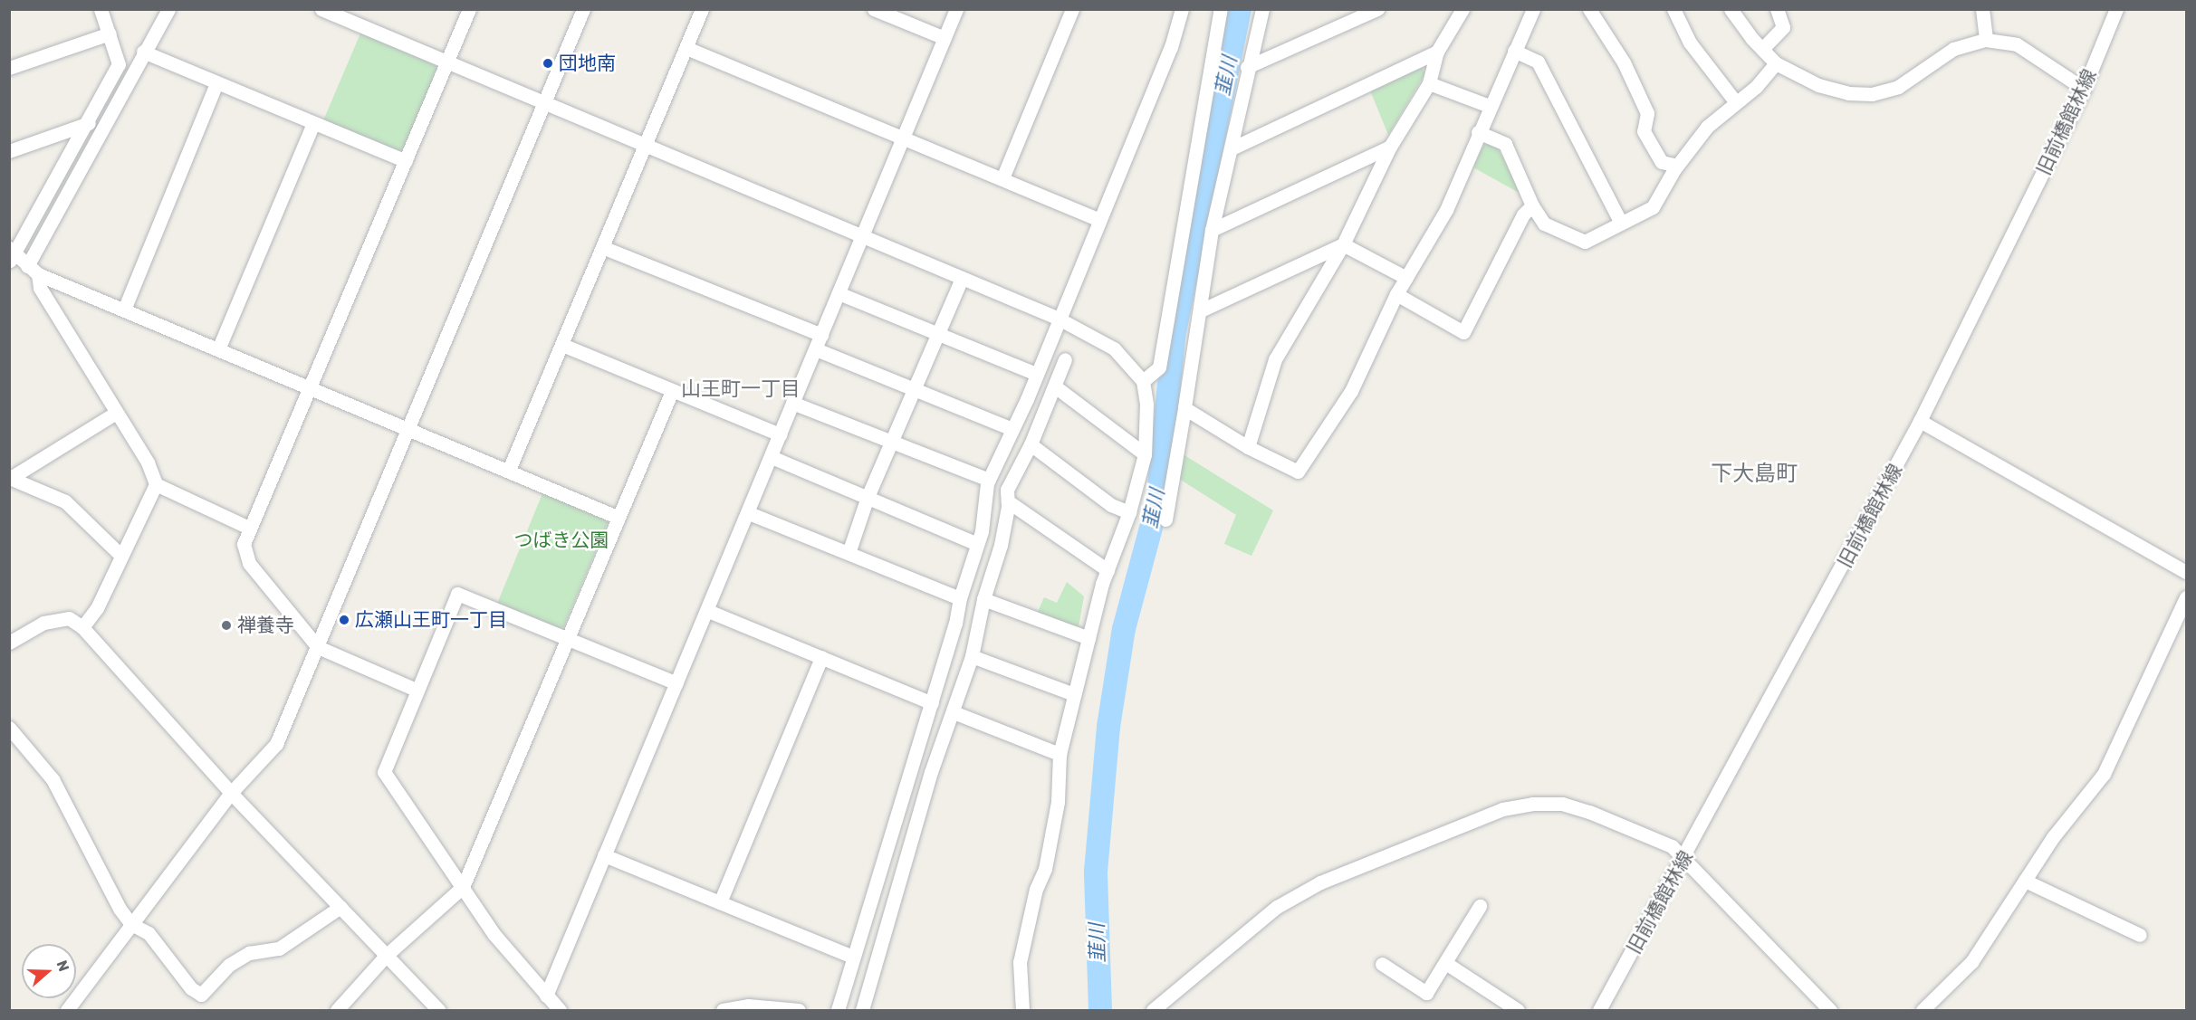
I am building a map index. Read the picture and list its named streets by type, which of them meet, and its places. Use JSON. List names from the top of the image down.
{
  "streets": {
    "street": ["旧前橋館林線"]
  },
  "districts": ["山王町一丁目", "下大島町"],
  "water": ["韮川"],
  "parks": ["つばき公園"],
  "places": ["団地南", "広瀬山王町一丁目", "禅養寺"],
  "north": "right"
}
